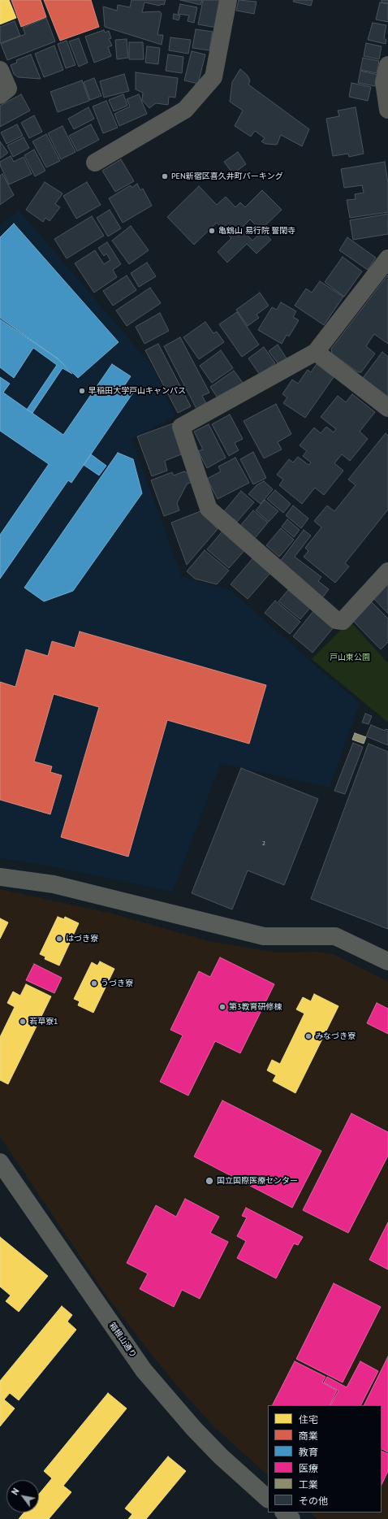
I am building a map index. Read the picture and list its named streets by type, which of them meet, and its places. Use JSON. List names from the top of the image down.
{
  "streets": {
    "street": ["箱根山通り"]
  },
  "parks": ["戸山東公園"],
  "places": [
    "PEN新宿区喜久井町パーキング",
    "亀鶴山 易行院 誓閑寺",
    "早稲田大学戸山キャンパス",
    "はづき寮",
    "うづき寮",
    "第3教育研修棟",
    "若草寮1",
    "みなづき寮",
    "国立国際医療センター"
  ],
  "house_numbers": ["2"],
  "legend": [
    "住宅",
    "商業",
    "教育",
    "医療",
    "工業",
    "その他"
  ],
  "north": "top left"
}
